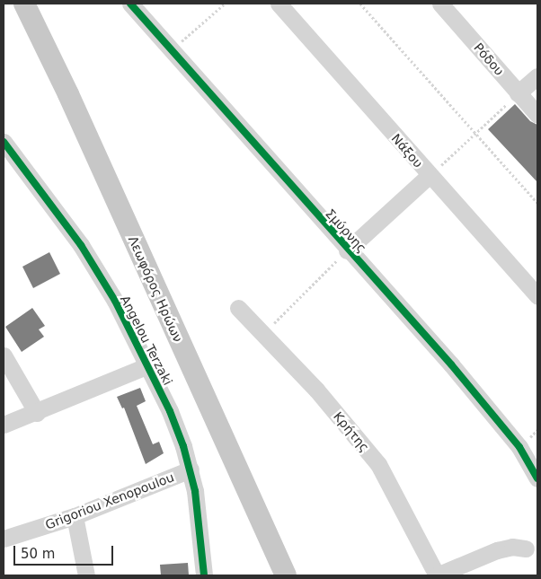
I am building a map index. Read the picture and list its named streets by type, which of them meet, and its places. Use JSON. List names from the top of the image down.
{
  "streets": {
    "main road": ["Λεωφόρος Ηρώων"],
    "street": [
      "Ρόδου",
      "Νάξου",
      "Σμύρνης",
      "Angelou Terzaki",
      "Κρήτης",
      "Grigoriou Xenopoulou"
    ]
  },
  "crossings": [
    ["Angelou Terzaki", "Grigoriou Xenopoulou"]
  ],
  "scale_bar": "50 m"
}
